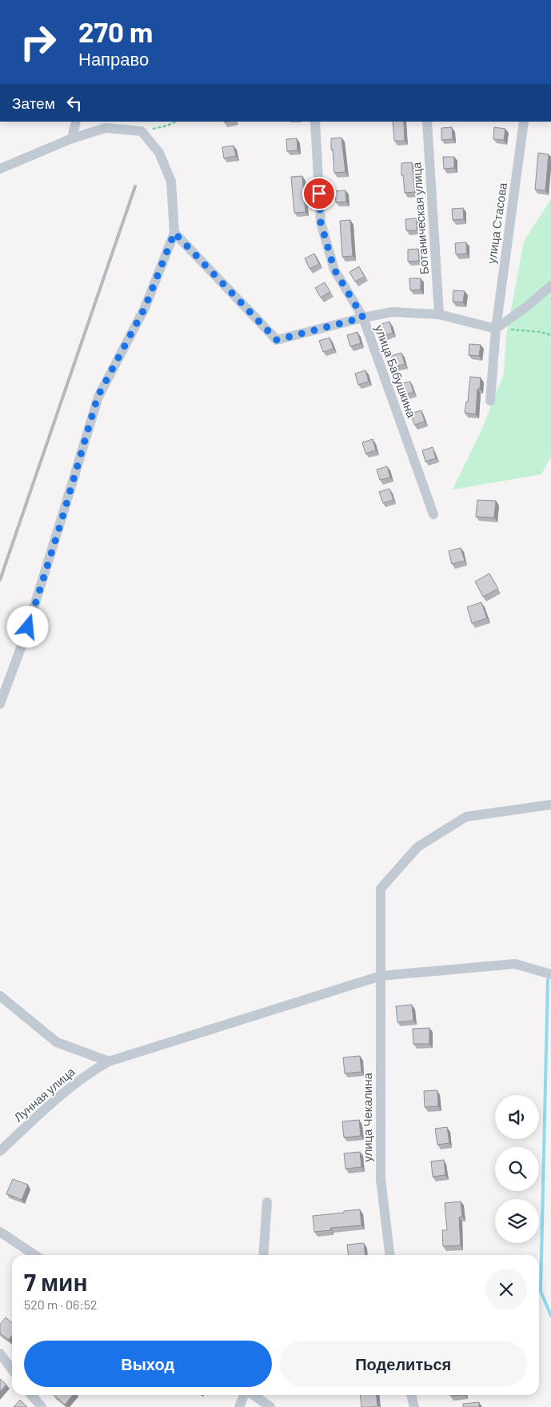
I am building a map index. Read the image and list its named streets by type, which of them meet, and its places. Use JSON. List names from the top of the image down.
{
  "streets": {
    "street": [
      "Ботаническая улица",
      "улица Стасова",
      "улица Бабушкина",
      "Лунная улица",
      "улица Чекалина"
    ]
  },
  "crossings": [
    ["Лунная улица", "улица Чекалина"]
  ],
  "page": {
    "turn": ["270 m", "Направо"],
    "then": "Затем",
    "heading": ["7 мин", "520 m · 06:52"],
    "buttons": ["Выход", "Поделиться"]
  }
}
